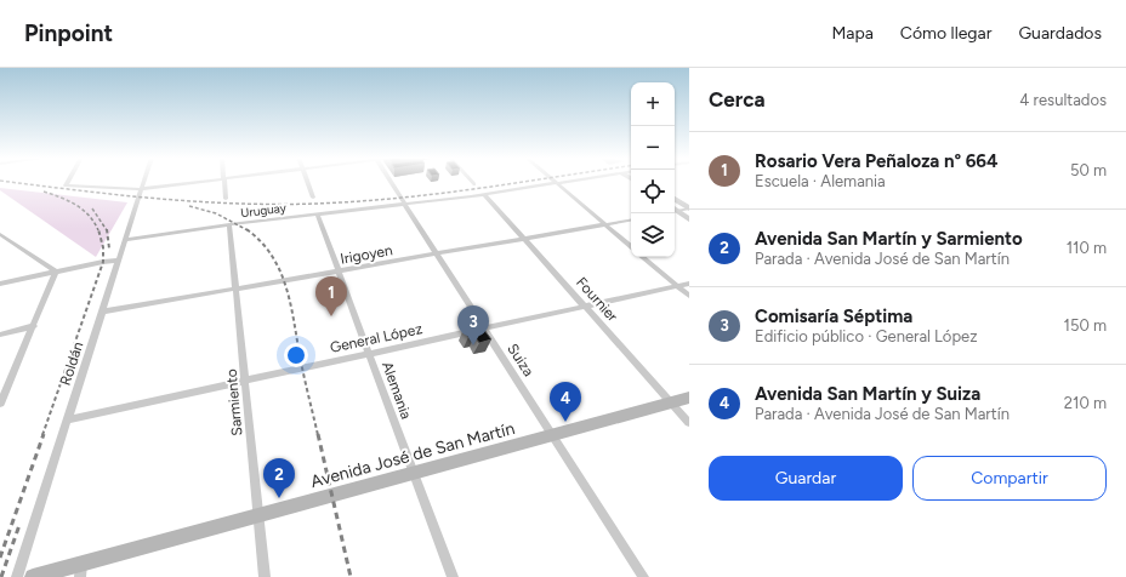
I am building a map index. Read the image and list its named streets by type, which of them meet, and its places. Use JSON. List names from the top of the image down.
{
  "streets": {
    "main road": ["Avenida José de San Martín"],
    "street": [
      "Uruguay",
      "Irigoyen",
      "Fournier",
      "General López",
      "Suiza",
      "Roldán",
      "Alemania",
      "Sarmiento"
    ]
  },
  "crossings": [
    ["Uruguay", "Fournier"],
    ["Uruguay", "Suiza"],
    ["Uruguay", "Roldán"],
    ["Uruguay", "Alemania"],
    ["Uruguay", "Sarmiento"],
    ["Irigoyen", "Fournier"],
    ["Irigoyen", "Suiza"],
    ["Irigoyen", "Roldán"],
    ["Irigoyen", "Alemania"],
    ["Irigoyen", "Sarmiento"],
    ["Fournier", "General López"],
    ["Fournier", "Avenida José de San Martín"],
    ["General López", "Suiza"],
    ["General López", "Roldán"],
    ["General López", "Alemania"],
    ["General López", "Sarmiento"],
    ["Suiza", "Avenida José de San Martín"],
    ["Alemania", "Avenida José de San Martín"],
    ["Sarmiento", "Avenida José de San Martín"]
  ],
  "page": {
    "header": "Pinpoint",
    "nav": ["Mapa", "Cómo llegar", "Guardados"],
    "heading": ["Cerca", "4 resultados"],
    "map_buttons": ["+", "−"],
    "list": [
      {
        "mark": "1",
        "name": "Rosario Vera Peñaloza n° 664",
        "note": "Escuela · Alemania",
        "value": "50 m"
      },
      {
        "mark": "2",
        "name": "Avenida San Martín y Sarmiento",
        "note": "Parada · Avenida José de San Martín",
        "value": "110 m"
      },
      {
        "mark": "3",
        "name": "Comisaría Séptima",
        "note": "Edificio público · General López",
        "value": "150 m"
      },
      {
        "mark": "4",
        "name": "Avenida San Martín y Suiza",
        "note": "Parada · Avenida José de San Martín",
        "value": "210 m"
      }
    ],
    "pins": [
      "1",
      "3",
      "4",
      "2"
    ],
    "buttons": ["Guardar", "Compartir"]
  }
}
